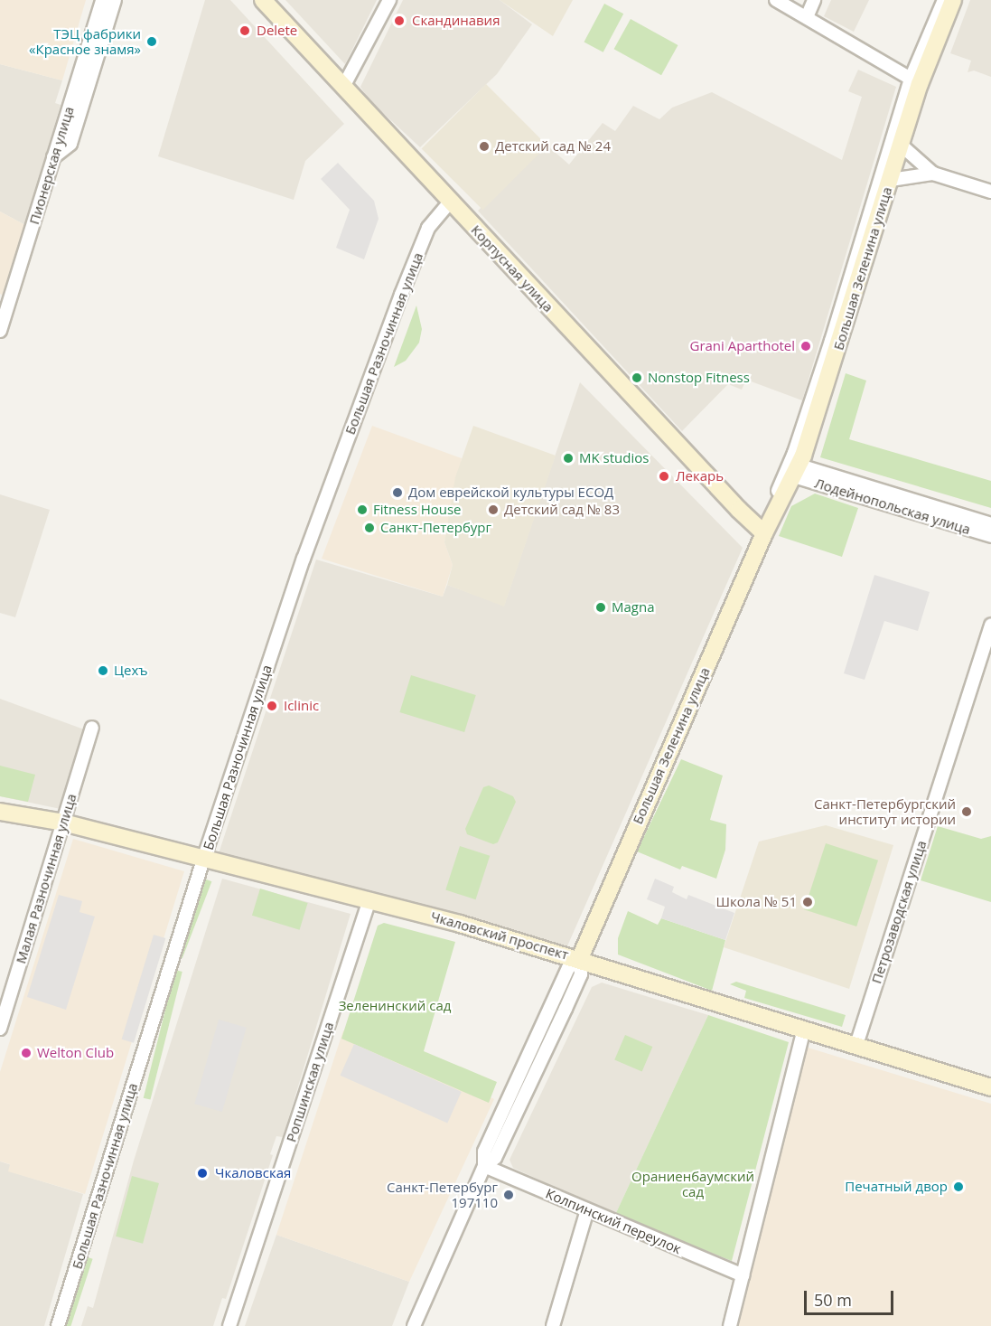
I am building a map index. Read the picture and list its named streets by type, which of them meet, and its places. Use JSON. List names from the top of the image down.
{
  "streets": {
    "street": [
      "Пионерская улица",
      "Корпусная улица",
      "Большая Зеленина улица",
      "Большая Разночинная улица",
      "Лодейнопольская улица",
      "Малая Разночинная улица",
      "Петрозаводская улица",
      "Чкаловский проспект",
      "Ропшинская улица",
      "Колпинский переулок"
    ]
  },
  "crossings": [
    ["Корпусная улица", "Большая Зеленина улица"],
    ["Корпусная улица", "Большая Разночинная улица"],
    ["Большая Зеленина улица", "Лодейнопольская улица"],
    ["Большая Зеленина улица", "Чкаловский проспект"],
    ["Большая Зеленина улица", "Колпинский переулок"],
    ["Большая Разночинная улица", "Чкаловский проспект"],
    ["Малая Разночинная улица", "Чкаловский проспект"],
    ["Петрозаводская улица", "Чкаловский проспект"],
    ["Чкаловский проспект", "Ропшинская улица"]
  ],
  "parks": ["Зеленинский сад", "Ораниенбаумский сад"],
  "places": [
    "Скандинавия",
    "Delete",
    "ТЭЦ фабрики «Красное знамя»",
    "Детский сад № 24",
    "Grani Aparthotel",
    "Nonstop Fitness",
    "MK studios",
    "Лекарь",
    "Дом еврейской культуры ЕСОД",
    "Fitness House",
    "Детский сад № 83",
    "Санкт-Петербург",
    "Magna",
    "Цехъ",
    "Iclinic",
    "Санкт-Петербургский институт истории",
    "Школа № 51",
    "Welton Club",
    "Чкаловская",
    "Печатный двор",
    "Санкт-Петербург 197110"
  ],
  "scale_bar": "50 m"
}
